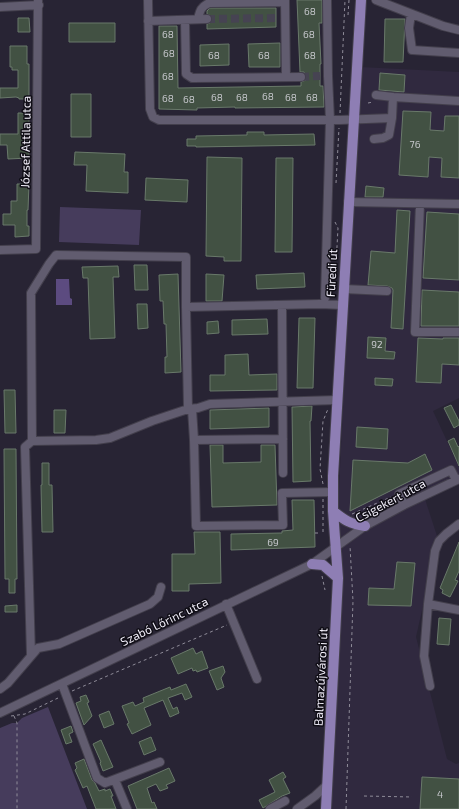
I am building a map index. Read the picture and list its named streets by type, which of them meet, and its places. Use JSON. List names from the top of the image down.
{
  "streets": {
    "main road": ["Füredi út", "Balmazújvárosi út"],
    "street": ["József Attila utca", "Csigekert utca", "Szabó Lőrinc utca"]
  },
  "crossings": [
    ["Füredi út", "Csigekert utca"],
    ["Füredi út", "Szabó Lőrinc utca"],
    ["Füredi út", "Balmazújvárosi út"],
    ["Csigekert utca", "Szabó Lőrinc utca"],
    ["Csigekert utca", "Balmazújvárosi út"],
    ["Szabó Lőrinc utca", "Balmazújvárosi út"]
  ],
  "house_numbers": [
    "68",
    "68",
    "68",
    "68",
    "68",
    "68",
    "68",
    "68",
    "68",
    "68",
    "68",
    "68",
    "68",
    "68",
    "68",
    "76",
    "92",
    "69",
    "4"
  ]
}
